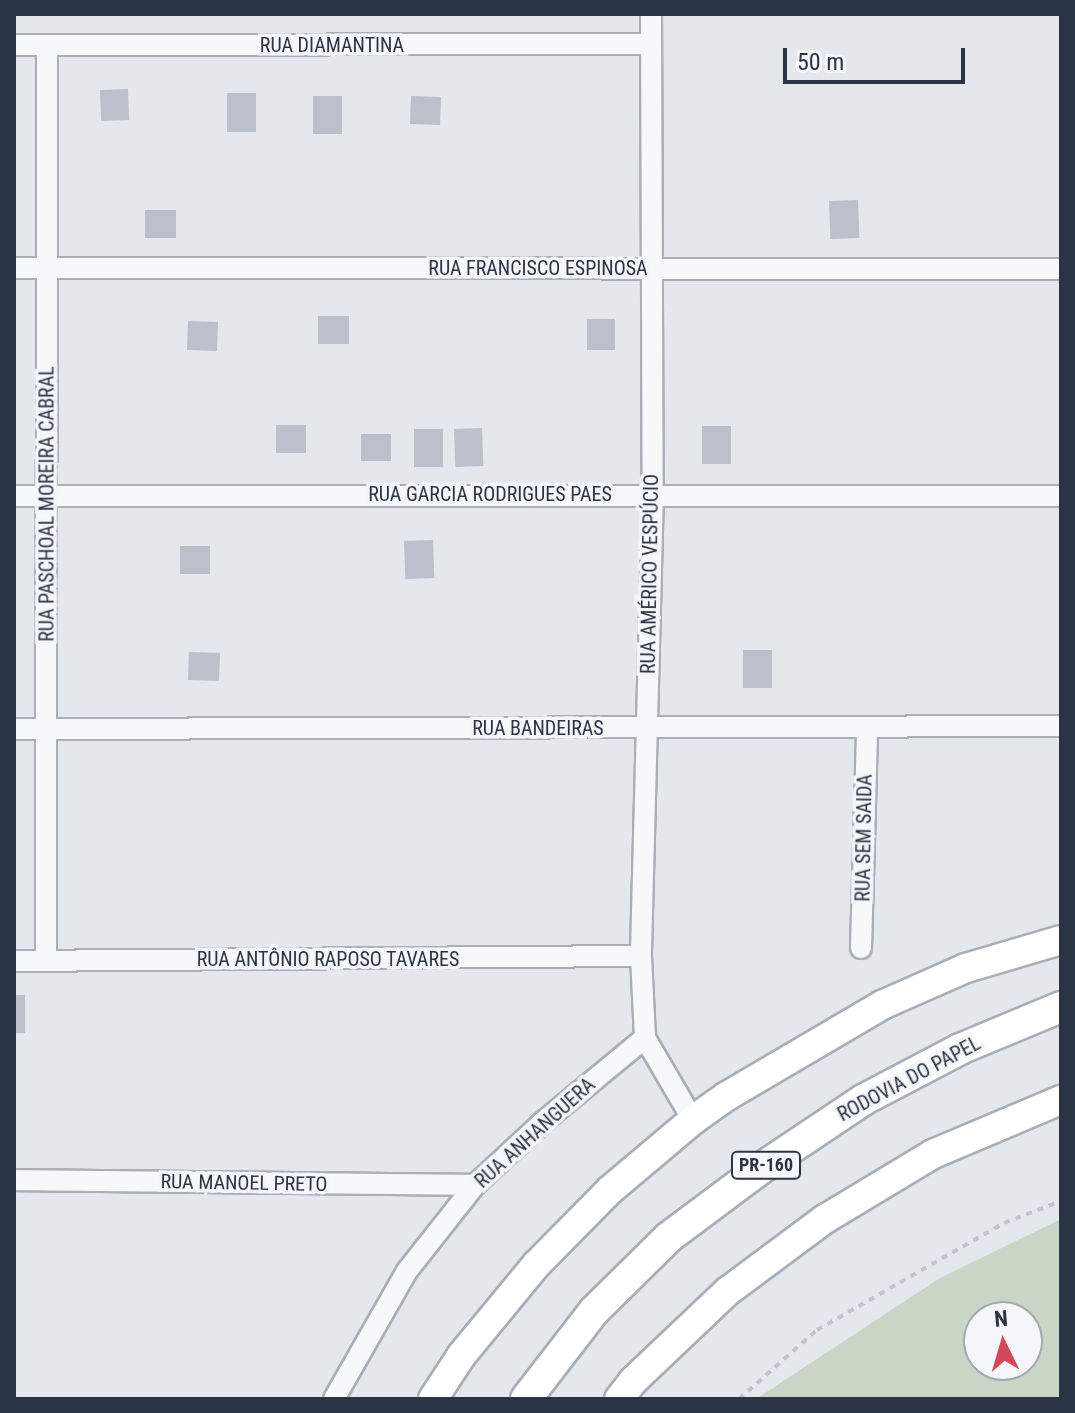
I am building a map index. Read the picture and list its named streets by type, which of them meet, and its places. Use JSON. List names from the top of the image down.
{
  "streets": {
    "main road": ["RODOVIA DO PAPEL", "PR-160"],
    "street": [
      "RUA DIAMANTINA",
      "RUA FRANCISCO ESPINOSA",
      "RUA GARCIA RODRIGUES PAES",
      "RUA PASCHOAL MOREIRA CABRAL",
      "RUA AMÉRICO VESPÚCIO",
      "RUA BANDEIRAS",
      "RUA SEM SAIDA",
      "RUA ANTÔNIO RAPOSO TAVARES",
      "RUA ANHANGUERA",
      "RUA MANOEL PRETO"
    ]
  },
  "crossings": [
    ["RUA DIAMANTINA", "RUA PASCHOAL MOREIRA CABRAL"],
    ["RUA DIAMANTINA", "RUA AMÉRICO VESPÚCIO"],
    ["RUA FRANCISCO ESPINOSA", "RUA PASCHOAL MOREIRA CABRAL"],
    ["RUA FRANCISCO ESPINOSA", "RUA AMÉRICO VESPÚCIO"],
    ["RUA GARCIA RODRIGUES PAES", "RUA PASCHOAL MOREIRA CABRAL"],
    ["RUA GARCIA RODRIGUES PAES", "RUA AMÉRICO VESPÚCIO"],
    ["RUA PASCHOAL MOREIRA CABRAL", "RUA BANDEIRAS"],
    ["RUA PASCHOAL MOREIRA CABRAL", "RUA ANTÔNIO RAPOSO TAVARES"],
    ["RUA AMÉRICO VESPÚCIO", "RUA BANDEIRAS"],
    ["RUA AMÉRICO VESPÚCIO", "RUA ANTÔNIO RAPOSO TAVARES"],
    ["RUA AMÉRICO VESPÚCIO", "RUA ANHANGUERA"],
    ["RUA BANDEIRAS", "RUA SEM SAIDA"],
    ["RUA ANHANGUERA", "RUA MANOEL PRETO"]
  ],
  "scale_bar": "50 m",
  "north": "top"
}
